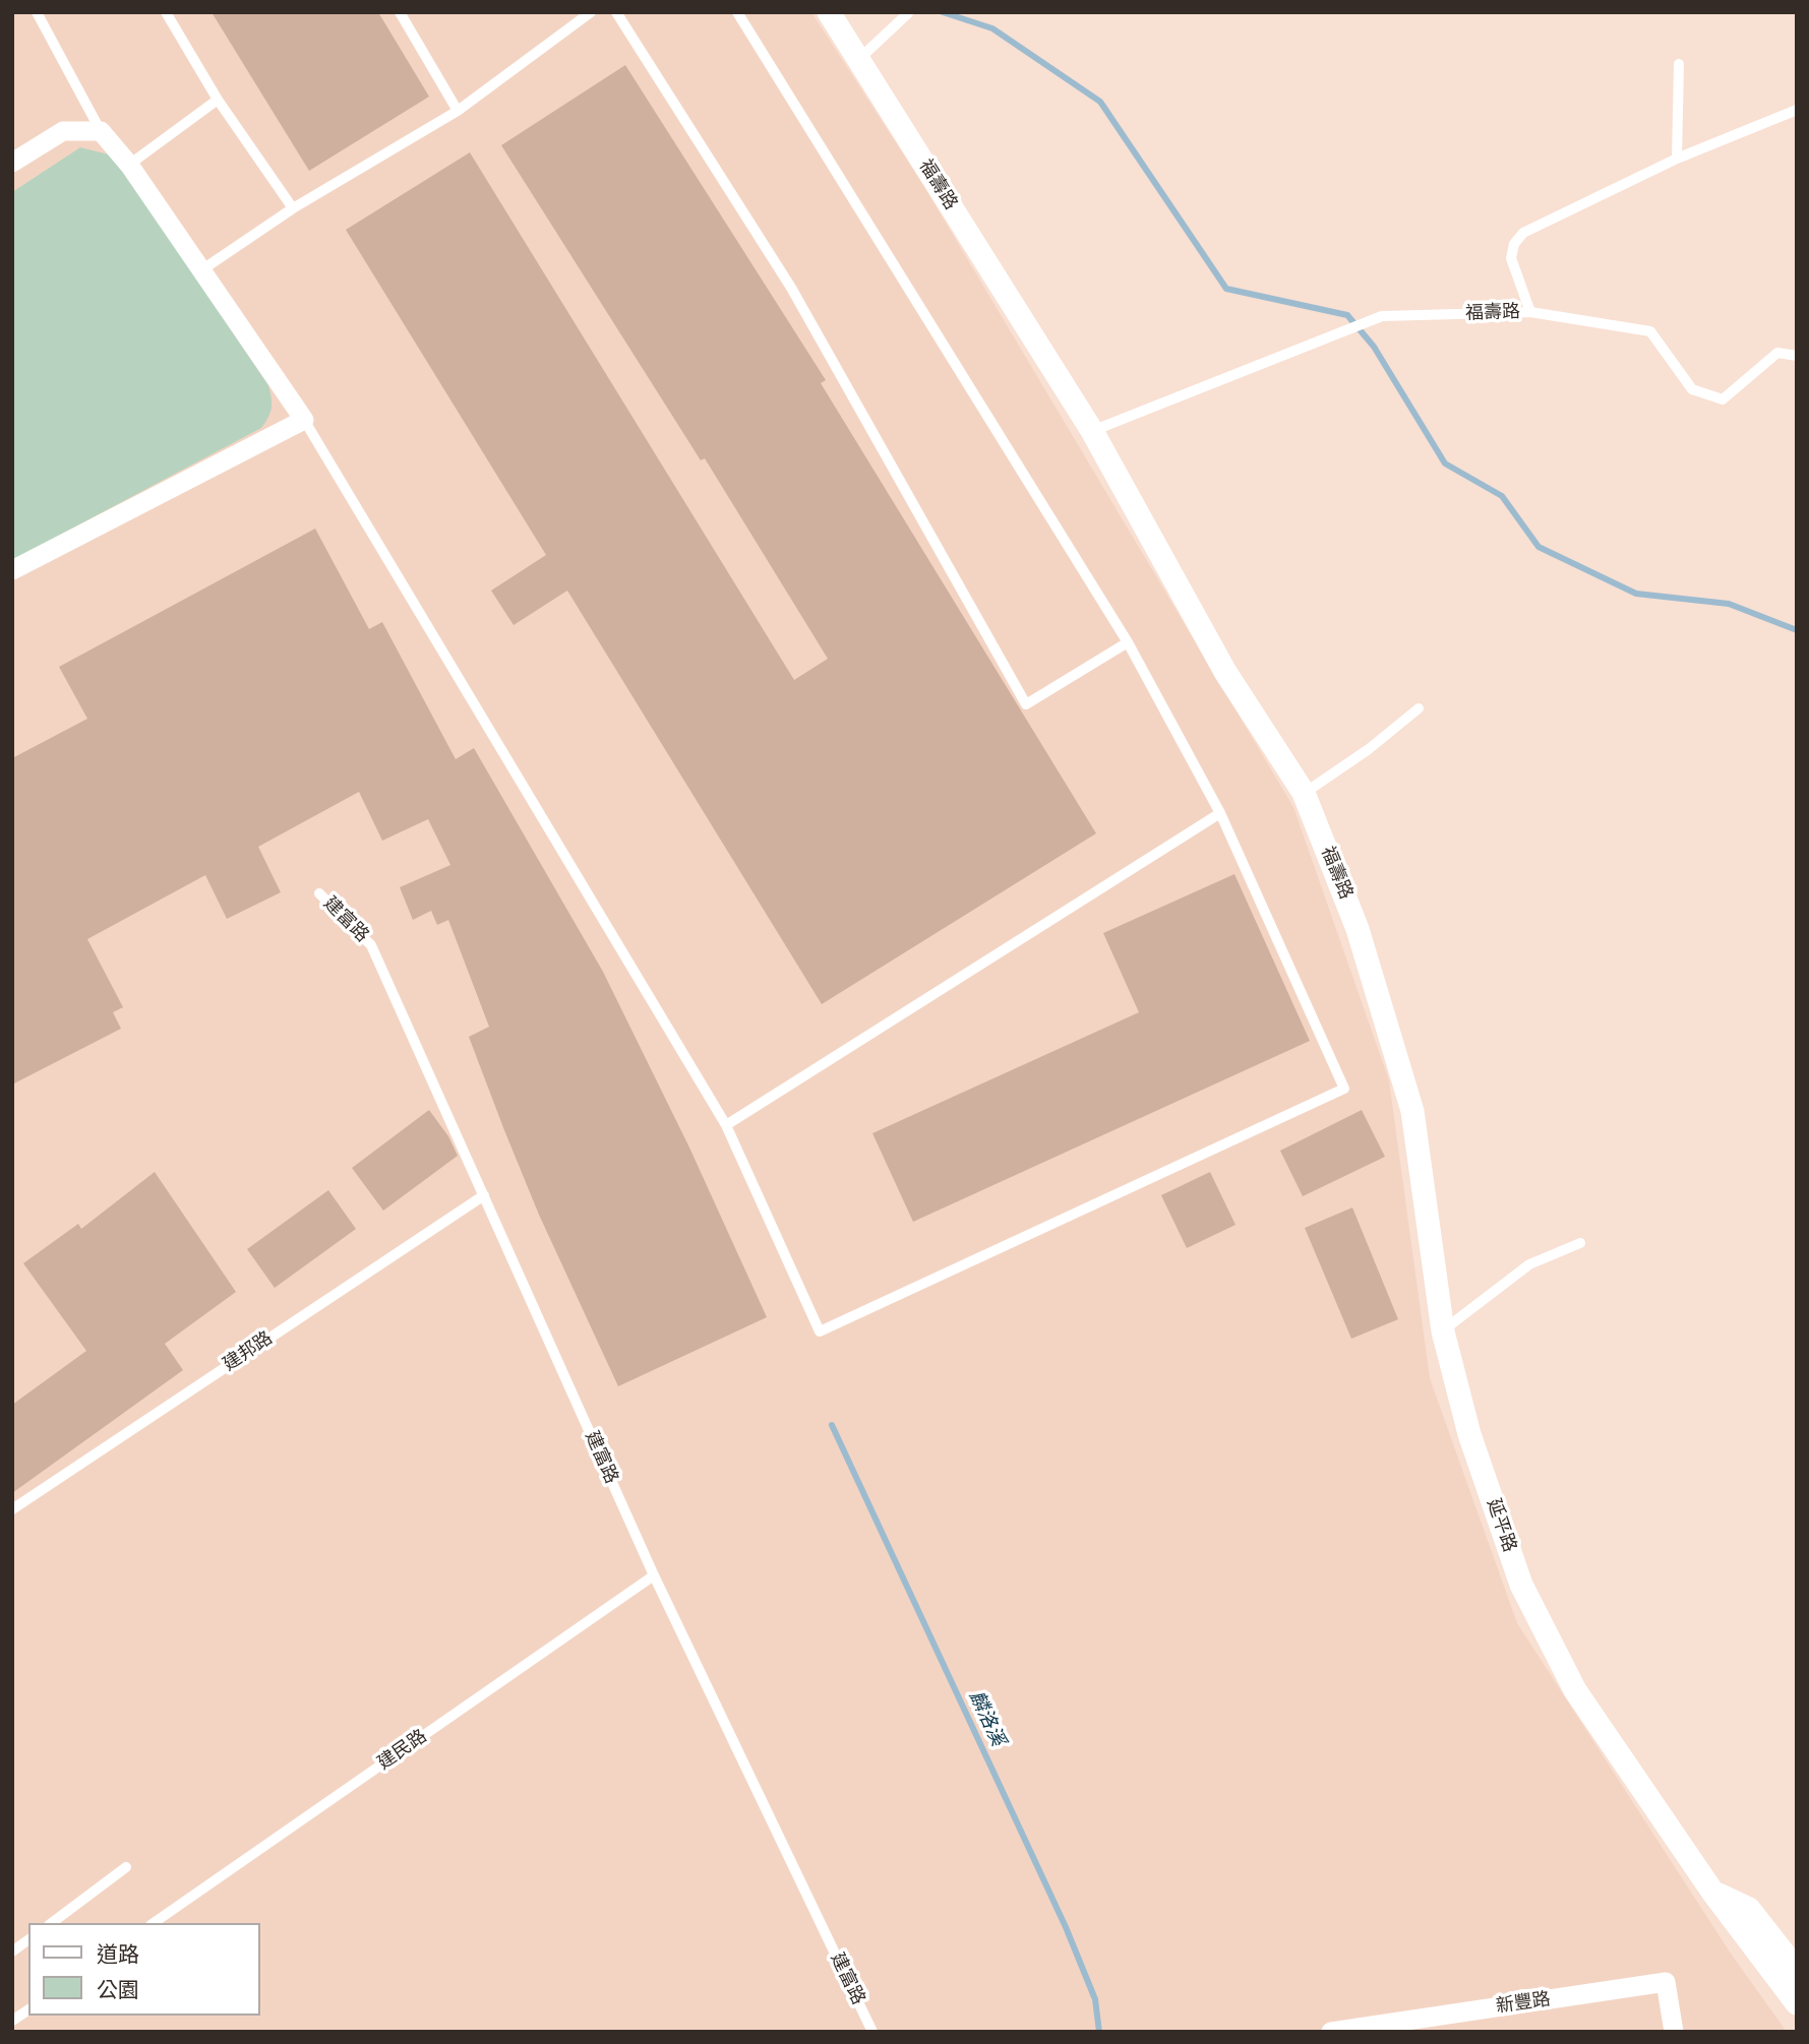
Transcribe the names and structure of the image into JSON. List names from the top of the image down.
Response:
{
  "streets": {
    "street": ["福壽路", "延平路", "新豐路"],
    "lane": ["建富路", "建邦路", "建民路"]
  },
  "crossings": [
    ["福壽路", "延平路"],
    ["建富路", "建邦路"],
    ["建富路", "建民路"]
  ],
  "water": ["麟洛溪"],
  "legend": ["道路", "公園"]
}
